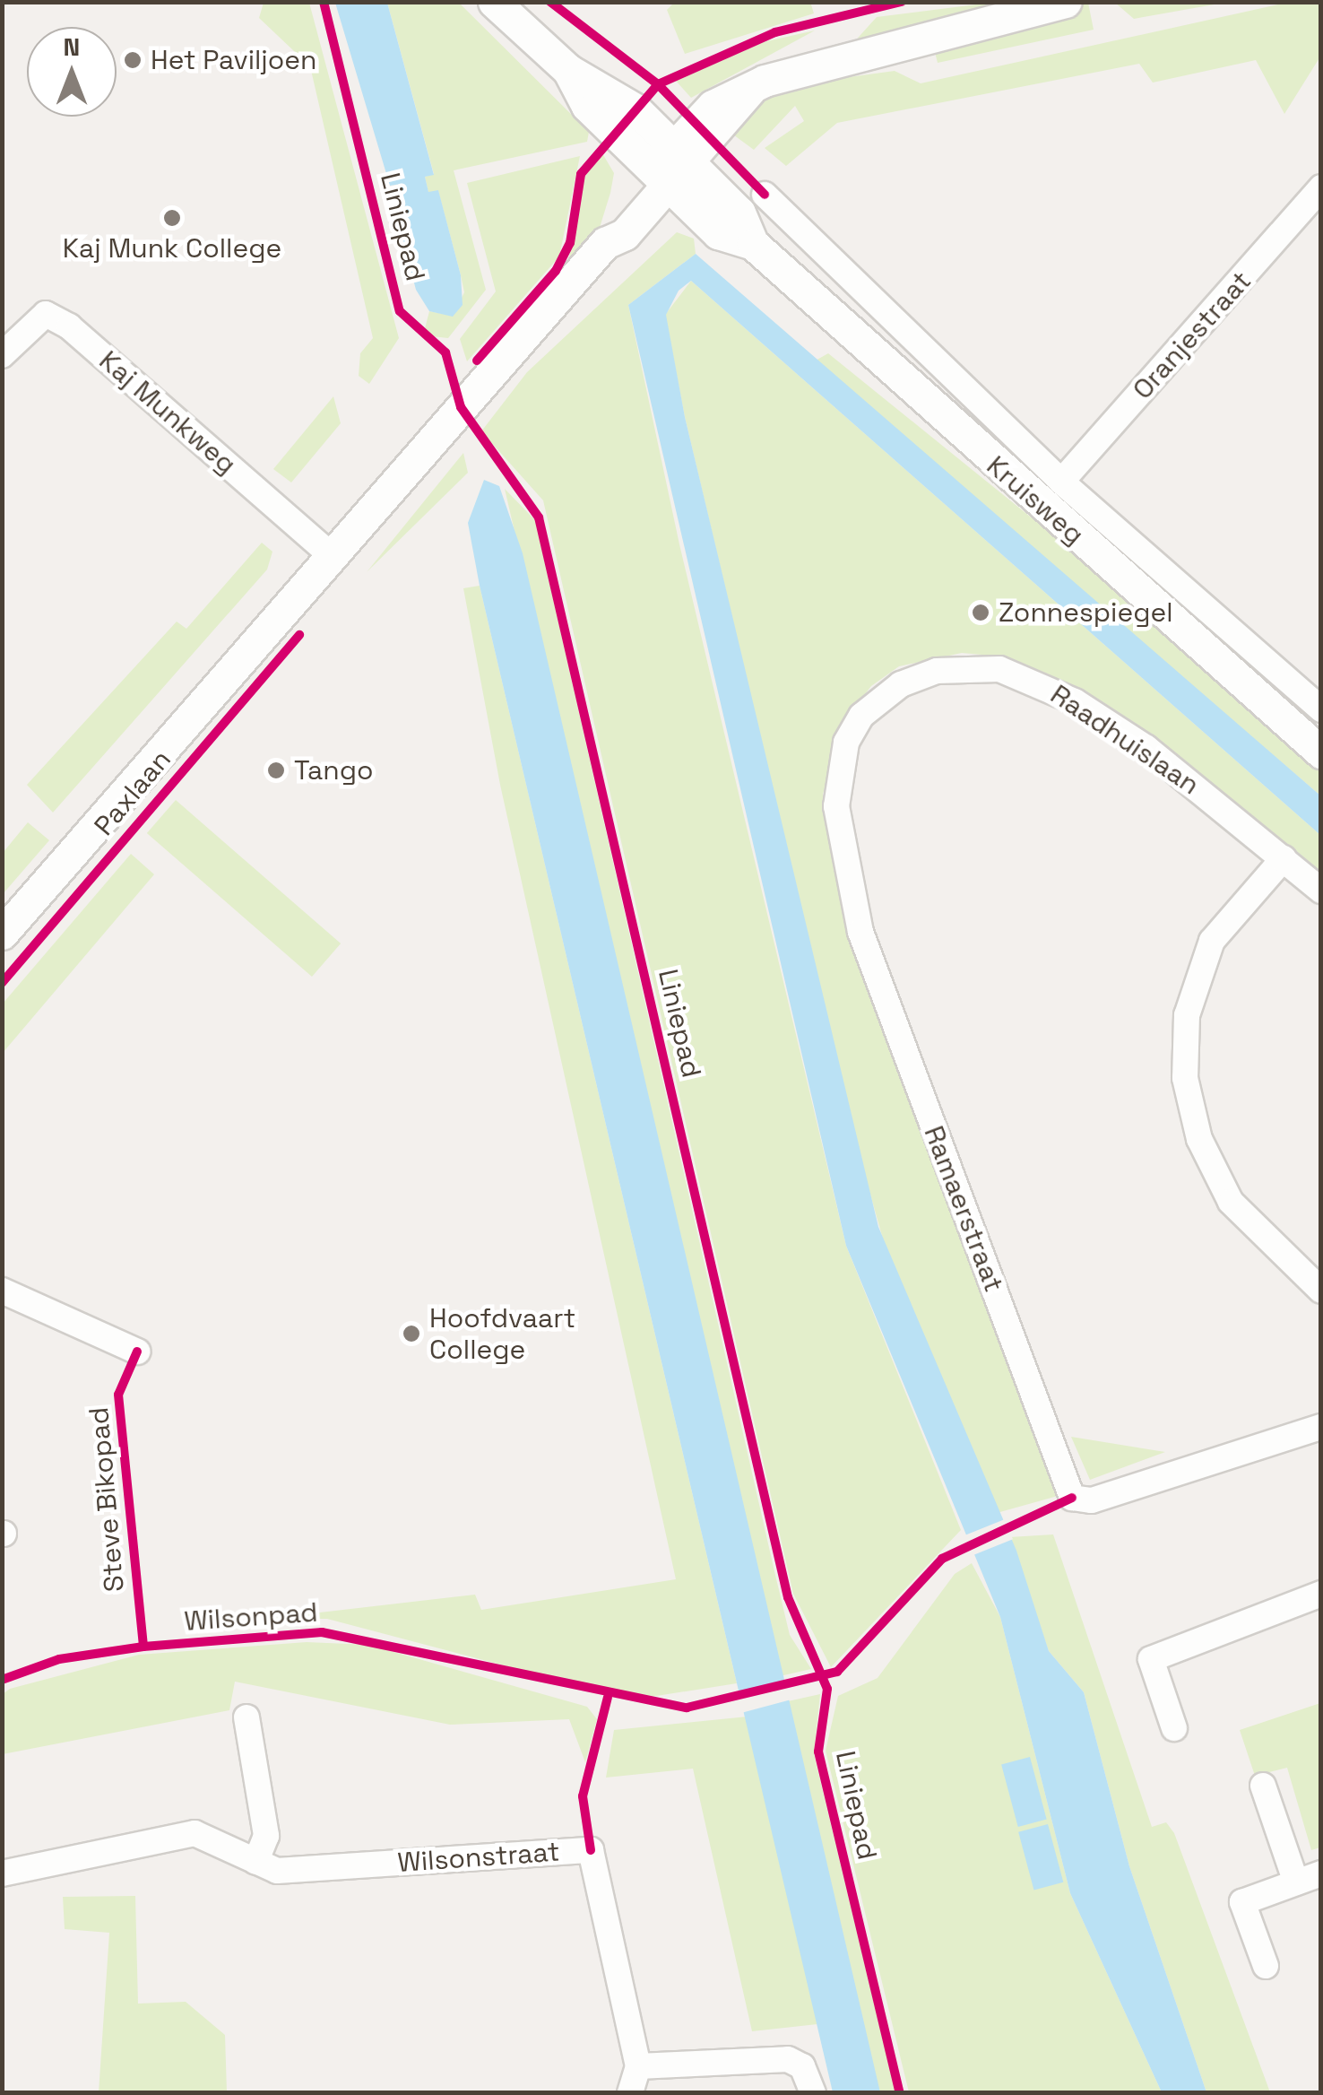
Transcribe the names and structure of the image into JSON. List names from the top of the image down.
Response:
{
  "streets": {
    "street": [
      "Oranjestraat",
      "Kaj Munkweg",
      "Kruisweg",
      "Raadhuislaan",
      "Paxlaan",
      "Ramaerstraat",
      "Wilsonstraat"
    ],
    "cycle path": ["Liniepad", "Steve Bikopad", "Wilsonpad"]
  },
  "crossings": [
    ["Oranjestraat", "Kruisweg"],
    ["Kaj Munkweg", "Paxlaan"],
    ["Kruisweg", "Paxlaan"],
    ["Raadhuislaan", "Ramaerstraat"]
  ],
  "places": [
    "Het Paviljoen",
    "Kaj Munk College",
    "Zonnespiegel",
    "Tango",
    "Hoofdvaart College"
  ],
  "north": "top"
}
